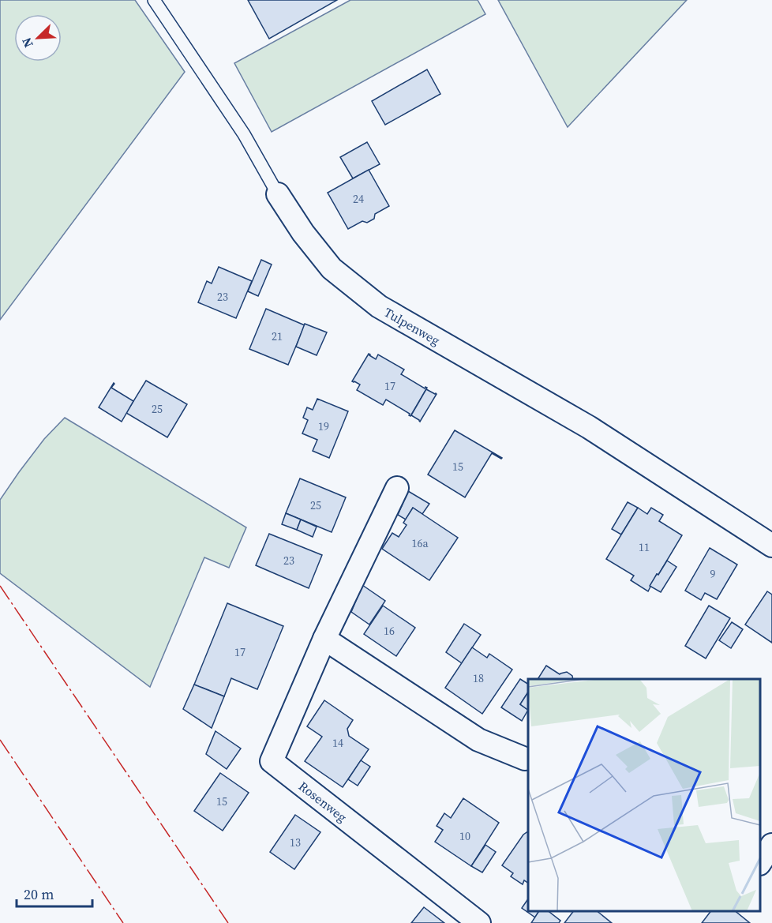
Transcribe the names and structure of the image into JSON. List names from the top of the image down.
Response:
{
  "streets": {
    "street": ["Tulpenweg", "Rosenweg"]
  },
  "house_numbers": [
    "24",
    "23",
    "21",
    "17",
    "25",
    "19",
    "15",
    "25",
    "16a",
    "11",
    "23",
    "9",
    "16",
    "17",
    "18",
    "14",
    "15",
    "10",
    "13"
  ],
  "scale_bar": "20 m",
  "north": "bottom left"
}
